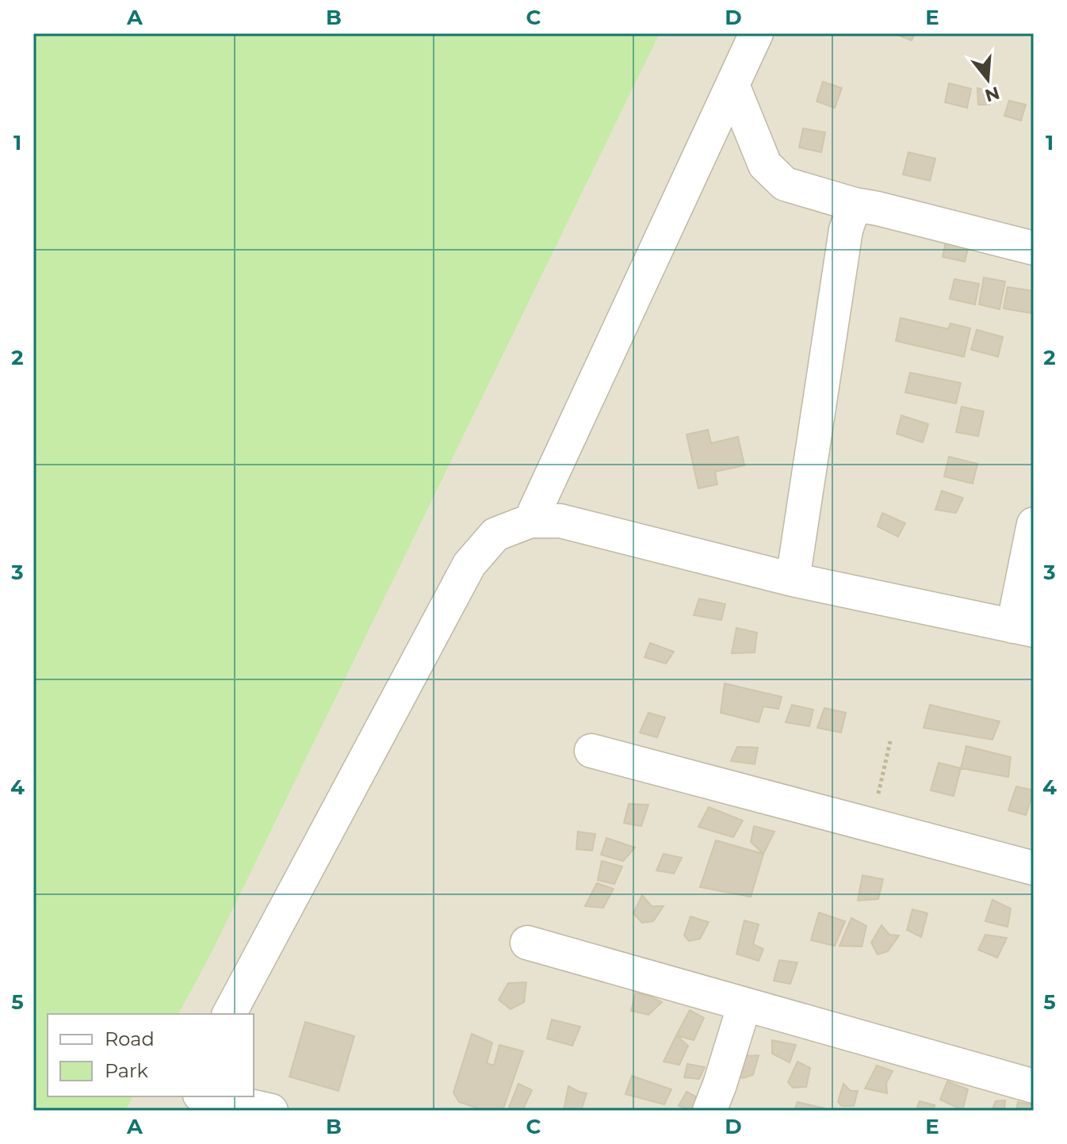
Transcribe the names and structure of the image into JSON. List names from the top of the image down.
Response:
{
  "legend": ["Road", "Park"],
  "north": "bottom",
  "grid": {
    "columns": [
      "A",
      "B",
      "C",
      "D",
      "E"
    ],
    "rows": [
      "1",
      "2",
      "3",
      "4",
      "5"
    ]
  }
}
